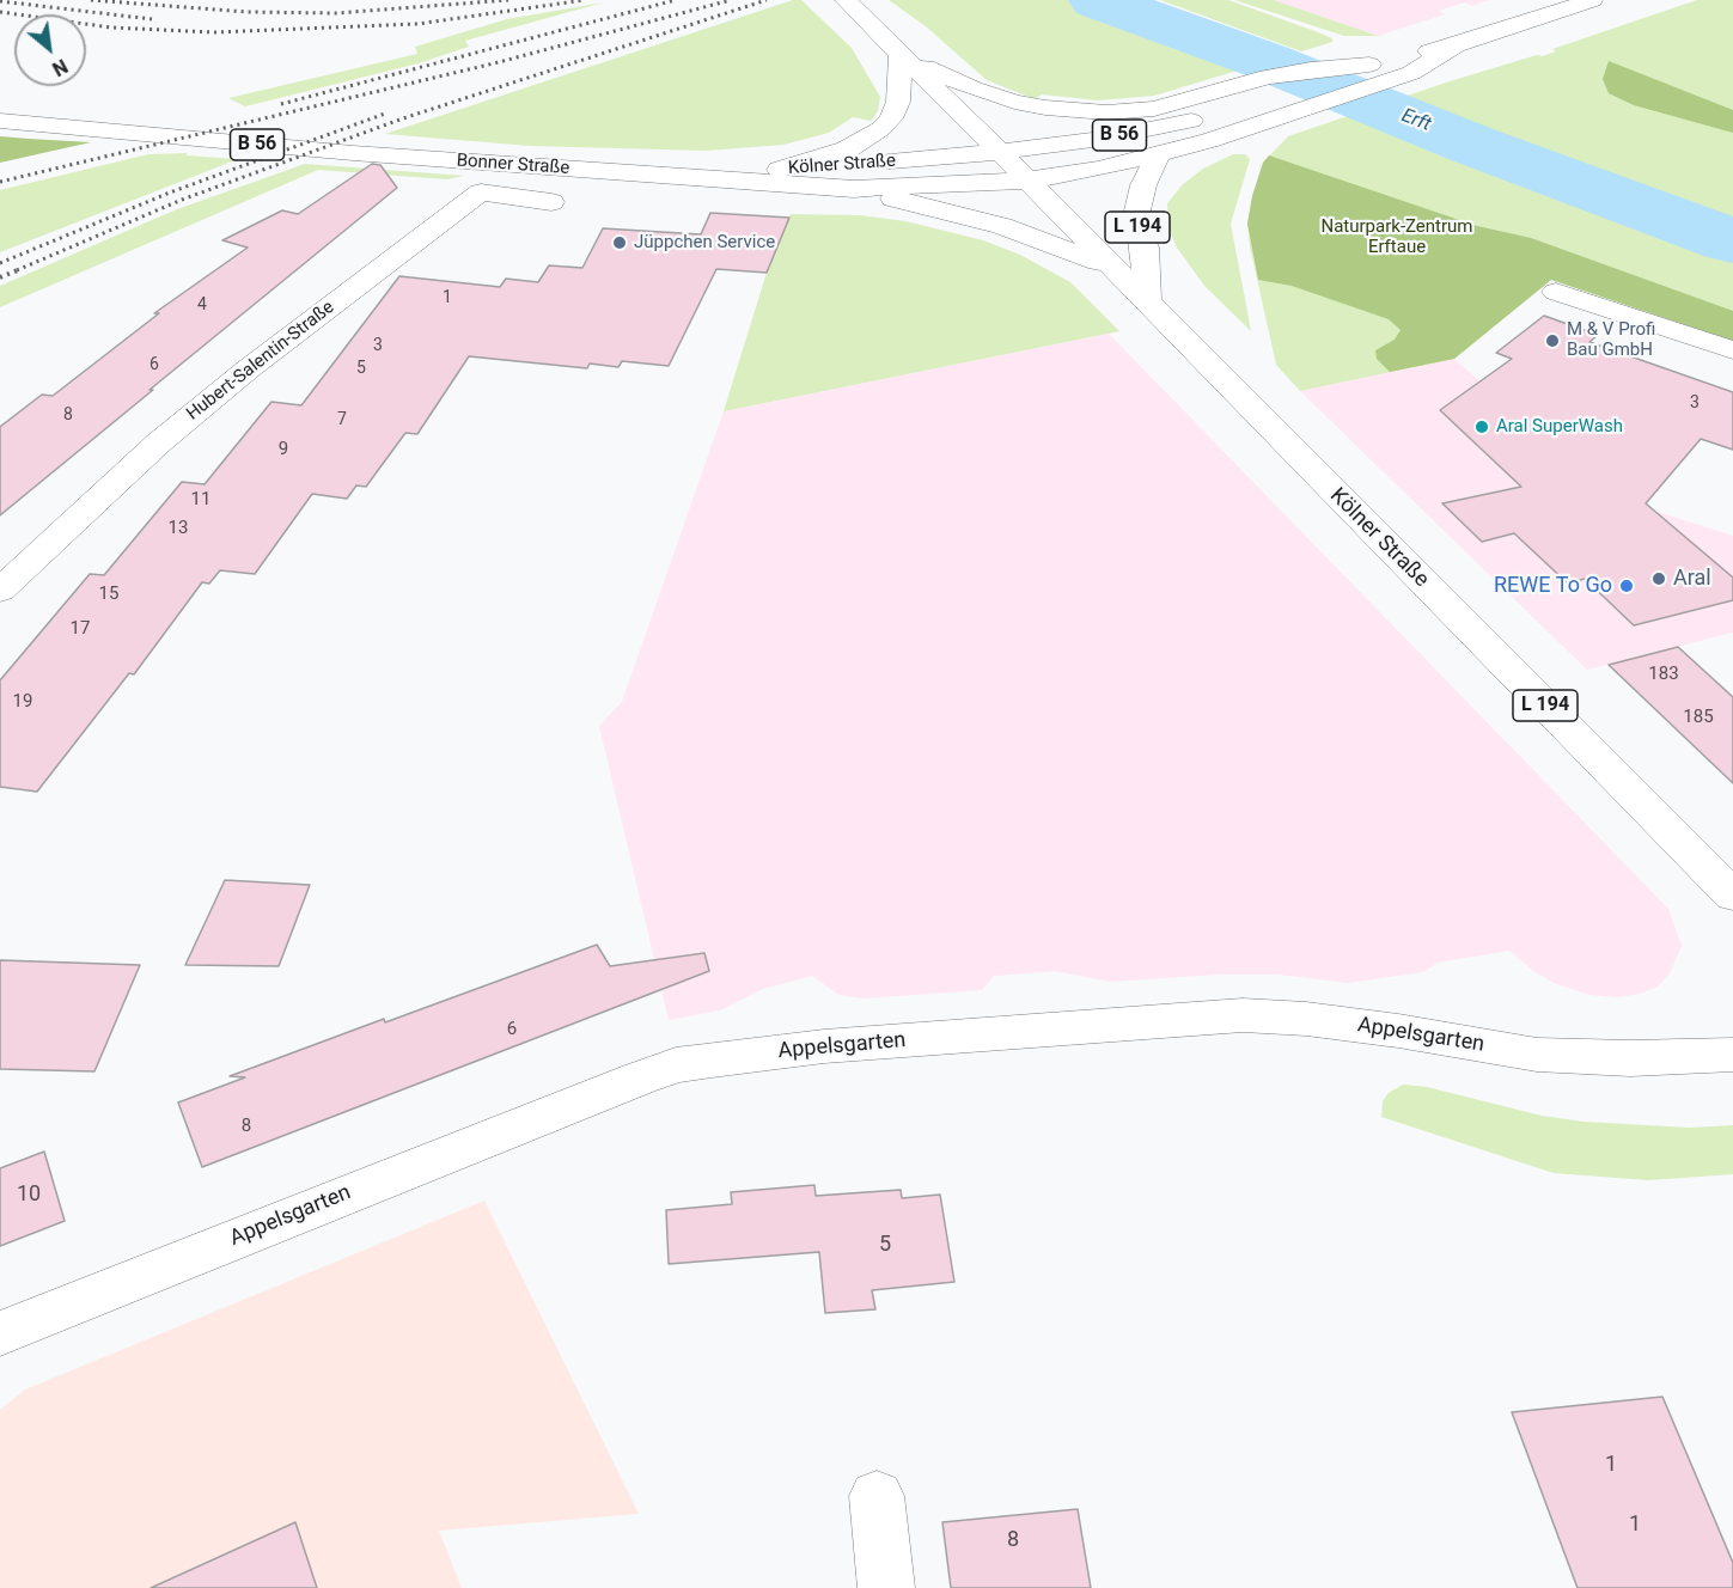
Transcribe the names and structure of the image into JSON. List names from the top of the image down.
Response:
{
  "streets": {
    "main road": [
      "B 56",
      "Bonner Straße",
      "Kölner Straße",
      "L 194",
      "Hubert-Salentin-Straße",
      "Appelsgarten"
    ]
  },
  "crossings": [
    ["B 56", "Bonner Straße"],
    ["B 56", "Kölner Straße"],
    ["B 56", "L 194"],
    ["Bonner Straße", "Kölner Straße"],
    ["Kölner Straße", "L 194"]
  ],
  "water": ["Erft"],
  "parks": ["Naturpark-Zentrum Erftaue"],
  "places": [
    "Jüppchen Service",
    "M & V Profi Bau GmbH",
    "Aral SuperWash",
    "Aral",
    "REWE To Go"
  ],
  "house_numbers": [
    "1",
    "4",
    "3",
    "6",
    "5",
    "3",
    "8",
    "7",
    "9",
    "11",
    "13",
    "15",
    "17",
    "183",
    "19",
    "185",
    "6",
    "8",
    "10",
    "5",
    "1",
    "1",
    "8"
  ],
  "north": "bottom right"
}
